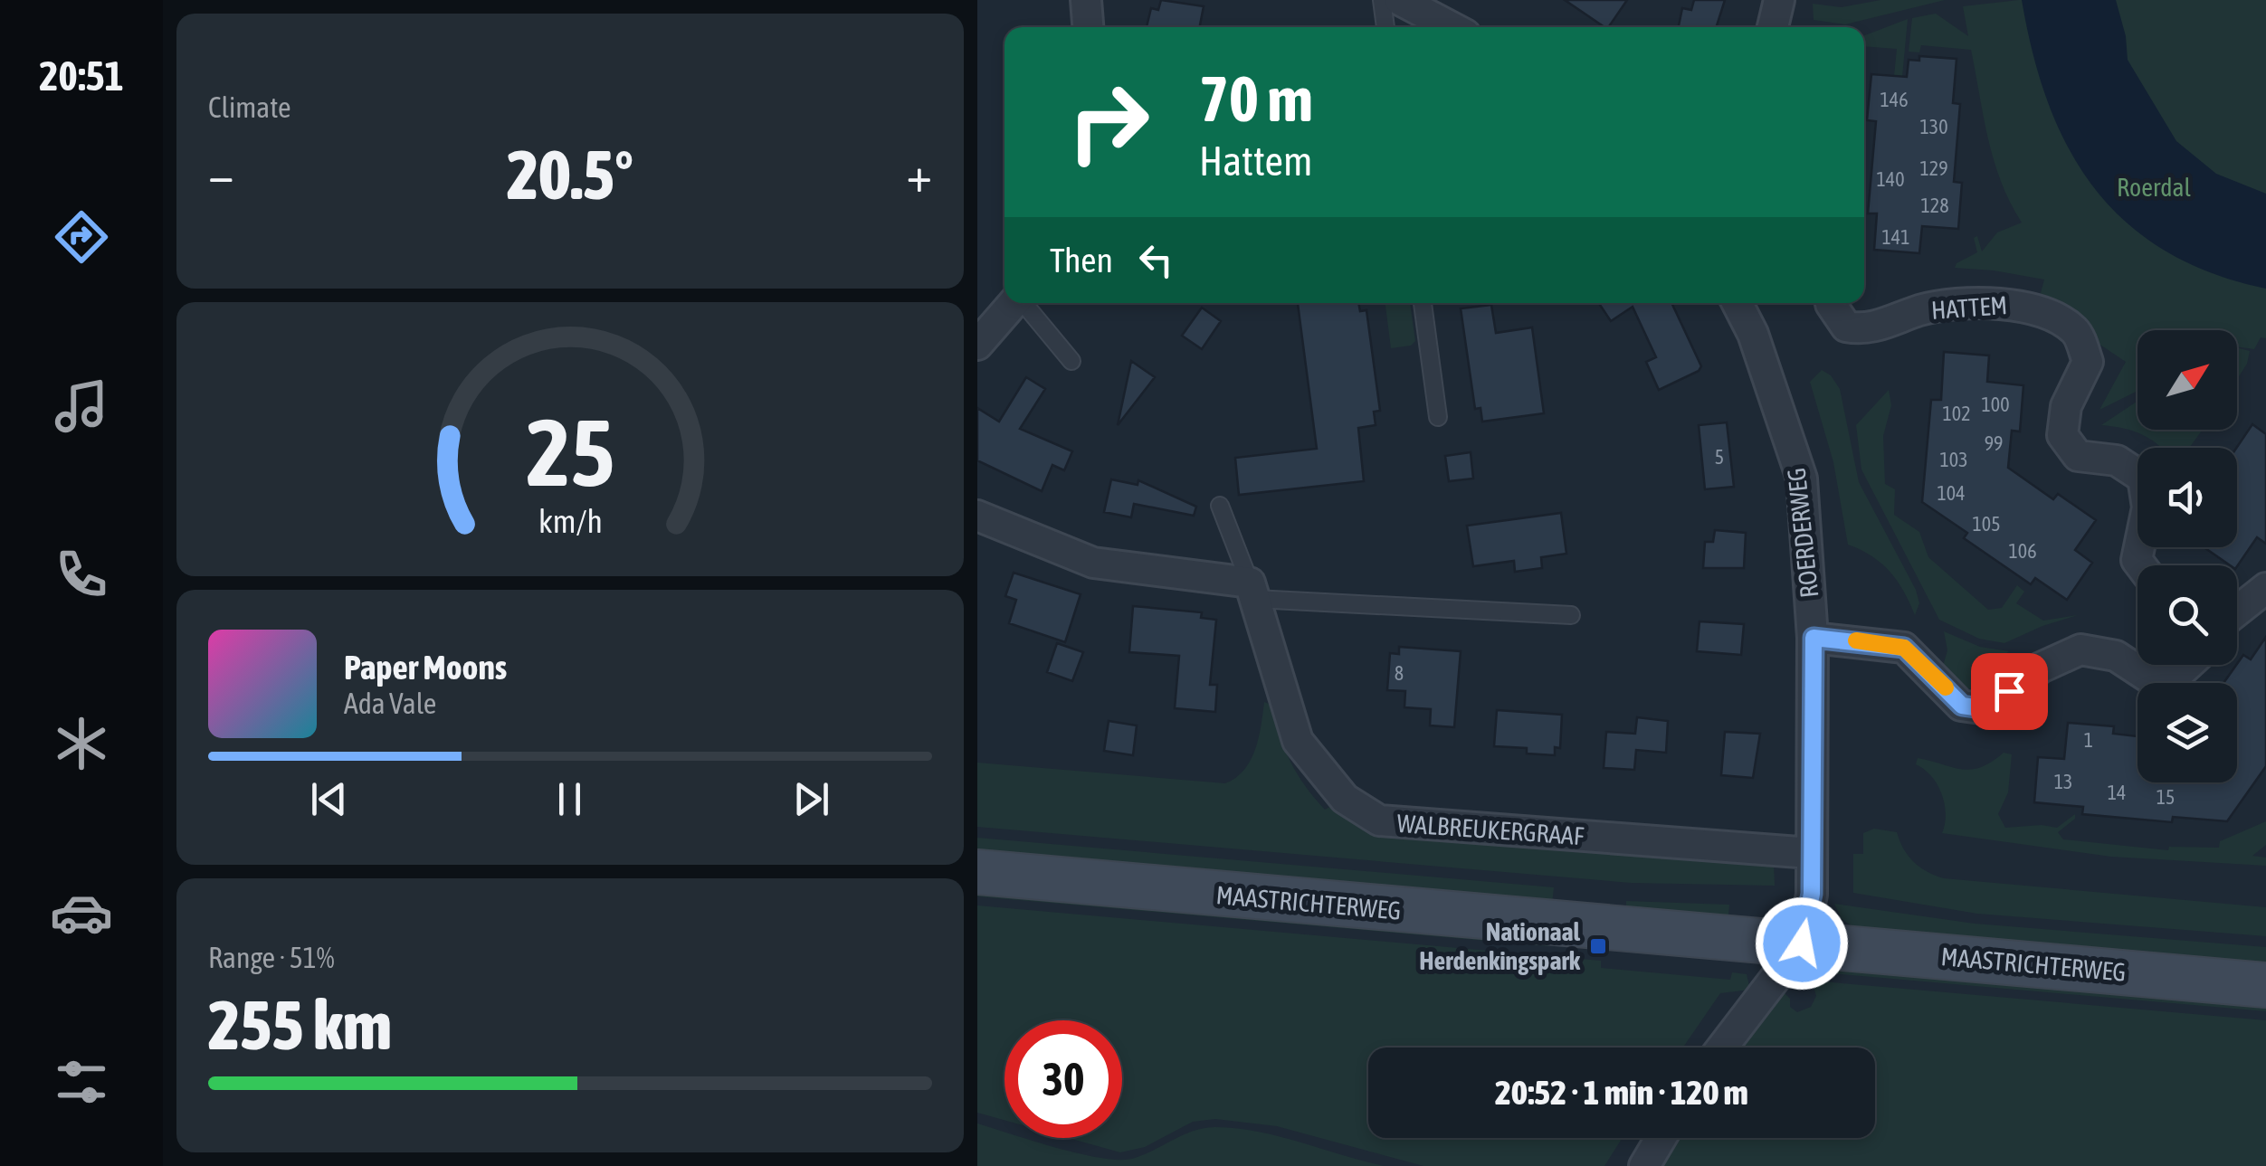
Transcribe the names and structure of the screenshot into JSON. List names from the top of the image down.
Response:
{
  "streets": {
    "main road": ["MAASTRICHTERWEG"],
    "street": ["HATTEM", "ROERDERWEG", "WALBREUKERGRAAF"]
  },
  "crossings": [
    ["ROERDERWEG", "WALBREUKERGRAAF"],
    ["ROERDERWEG", "MAASTRICHTERWEG"]
  ],
  "parks": ["Roerdal"],
  "places": {
    "transit": ["Nationaal Herdenkingspark"]
  },
  "house_numbers": [
    "146",
    "130",
    "129",
    "140",
    "128",
    "141",
    "100",
    "102",
    "99",
    "5",
    "103",
    "104",
    "105",
    "106",
    "8",
    "1",
    "13",
    "14",
    "15"
  ],
  "north": "top right",
  "page": {
    "tabs": "20:51",
    "tile": [
      "Climate",
      ["Range · 51%", "255 km"]
    ],
    "turn": ["70 m", "Hattem"],
    "heat": ["−", "20.5°", "+"],
    "then": "Then",
    "song": ["Paper Moons", "Ada Vale"],
    "limit": "30",
    "trip": "20:52 · 1 min · 120 m",
    "gauge": ["25", "km/h"]
  }
}
